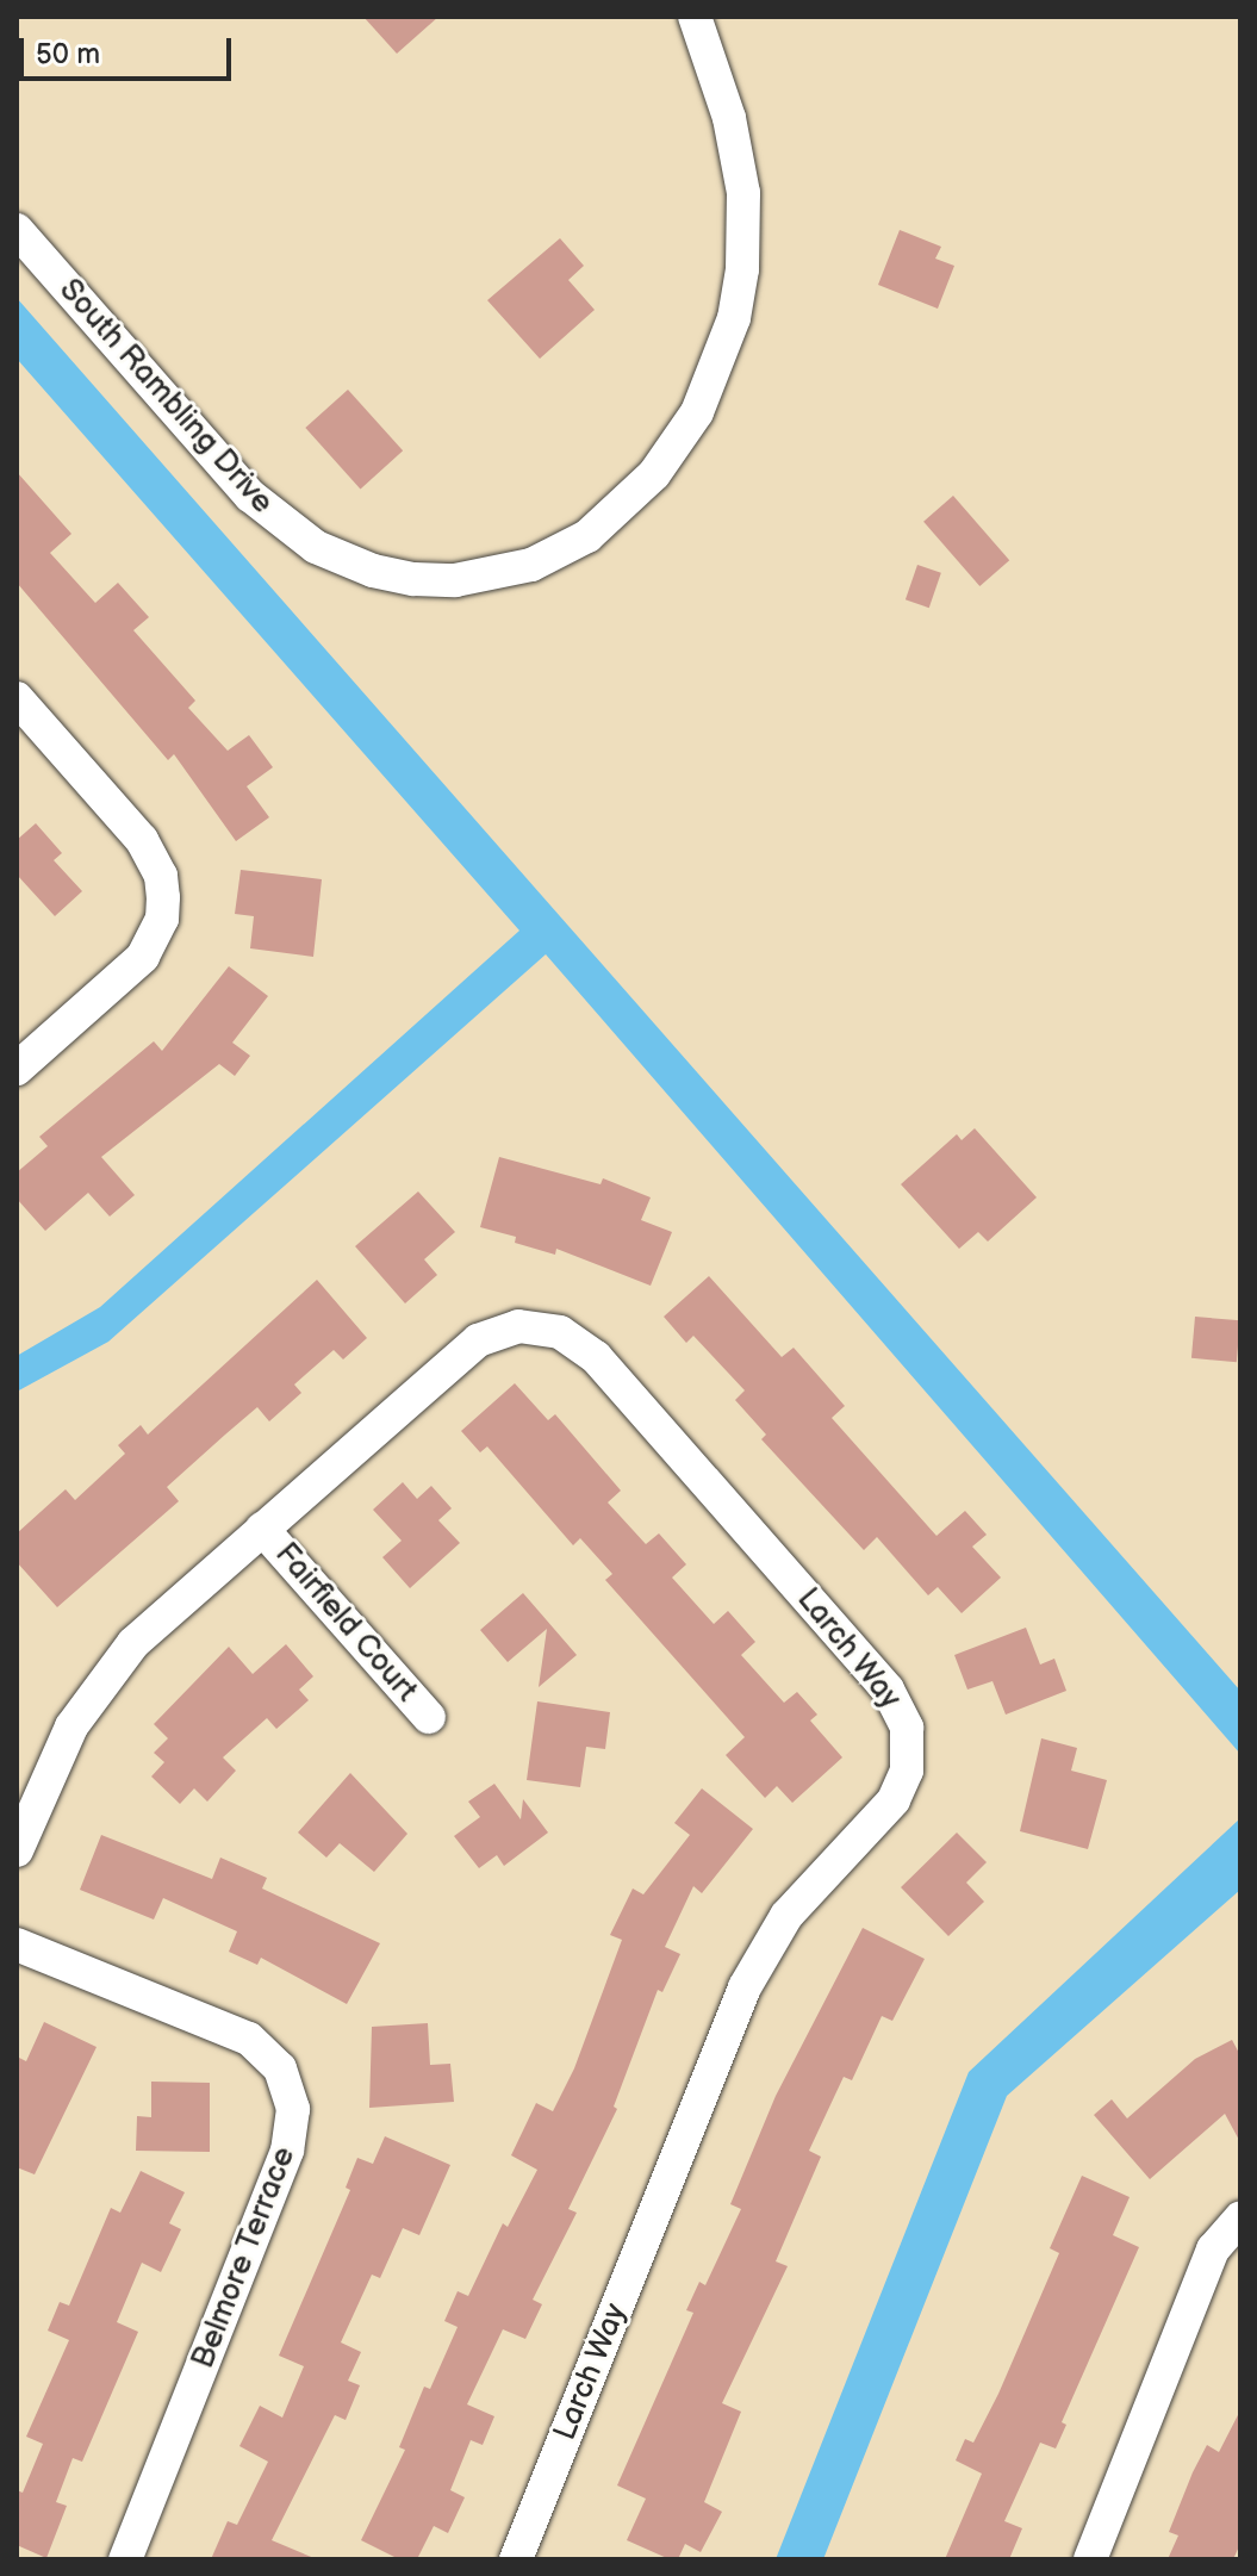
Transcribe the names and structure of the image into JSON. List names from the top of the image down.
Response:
{
  "streets": {
    "street": [
      "South Rambling Drive",
      "Fairfield Court",
      "Larch Way",
      "Belmore Terrace"
    ]
  },
  "crossings": [
    ["Fairfield Court", "Larch Way"]
  ],
  "scale_bar": "50 m"
}
